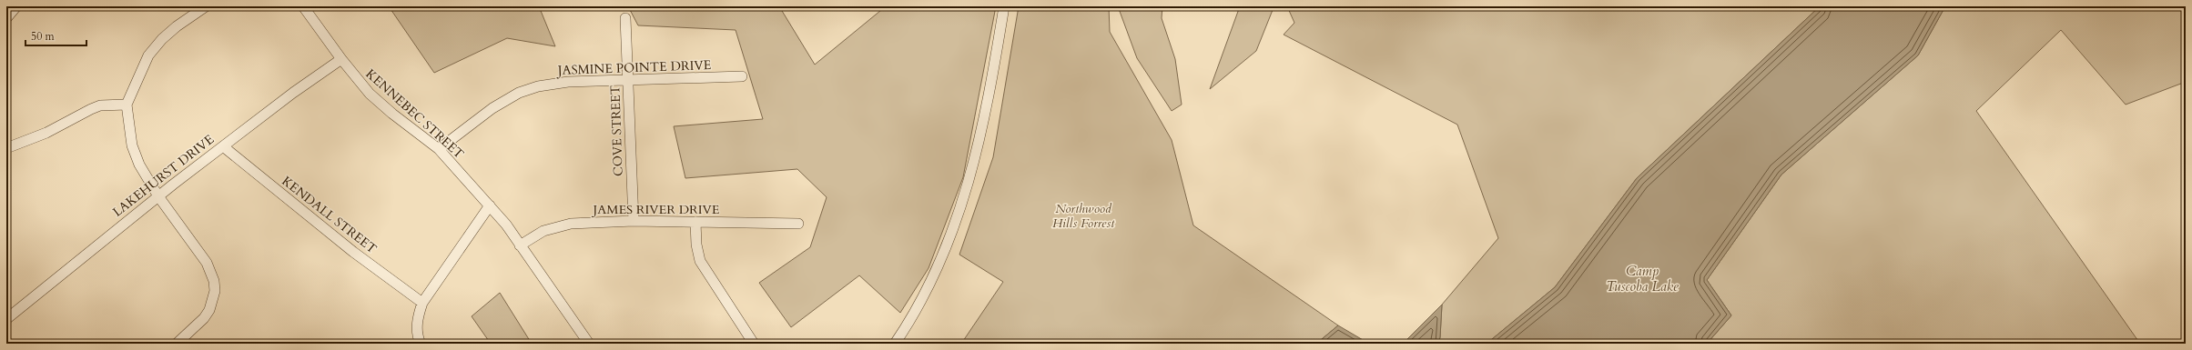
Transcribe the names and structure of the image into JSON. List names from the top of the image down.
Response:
{
  "streets": {
    "street": [
      "JASMINE POINTE DRIVE",
      "KENNEBEC STREET",
      "COVE STREET",
      "LAKEHURST DRIVE",
      "JAMES RIVER DRIVE",
      "KENDALL STREET"
    ]
  },
  "crossings": [
    ["JASMINE POINTE DRIVE", "KENNEBEC STREET"],
    ["JASMINE POINTE DRIVE", "COVE STREET"],
    ["KENNEBEC STREET", "LAKEHURST DRIVE"],
    ["KENNEBEC STREET", "JAMES RIVER DRIVE"],
    ["COVE STREET", "JAMES RIVER DRIVE"],
    ["LAKEHURST DRIVE", "KENDALL STREET"]
  ],
  "water": ["Camp Tuscoba Lake"],
  "parks": ["Northwood Hills Forrest"],
  "scale_bar": "50 m"
}
